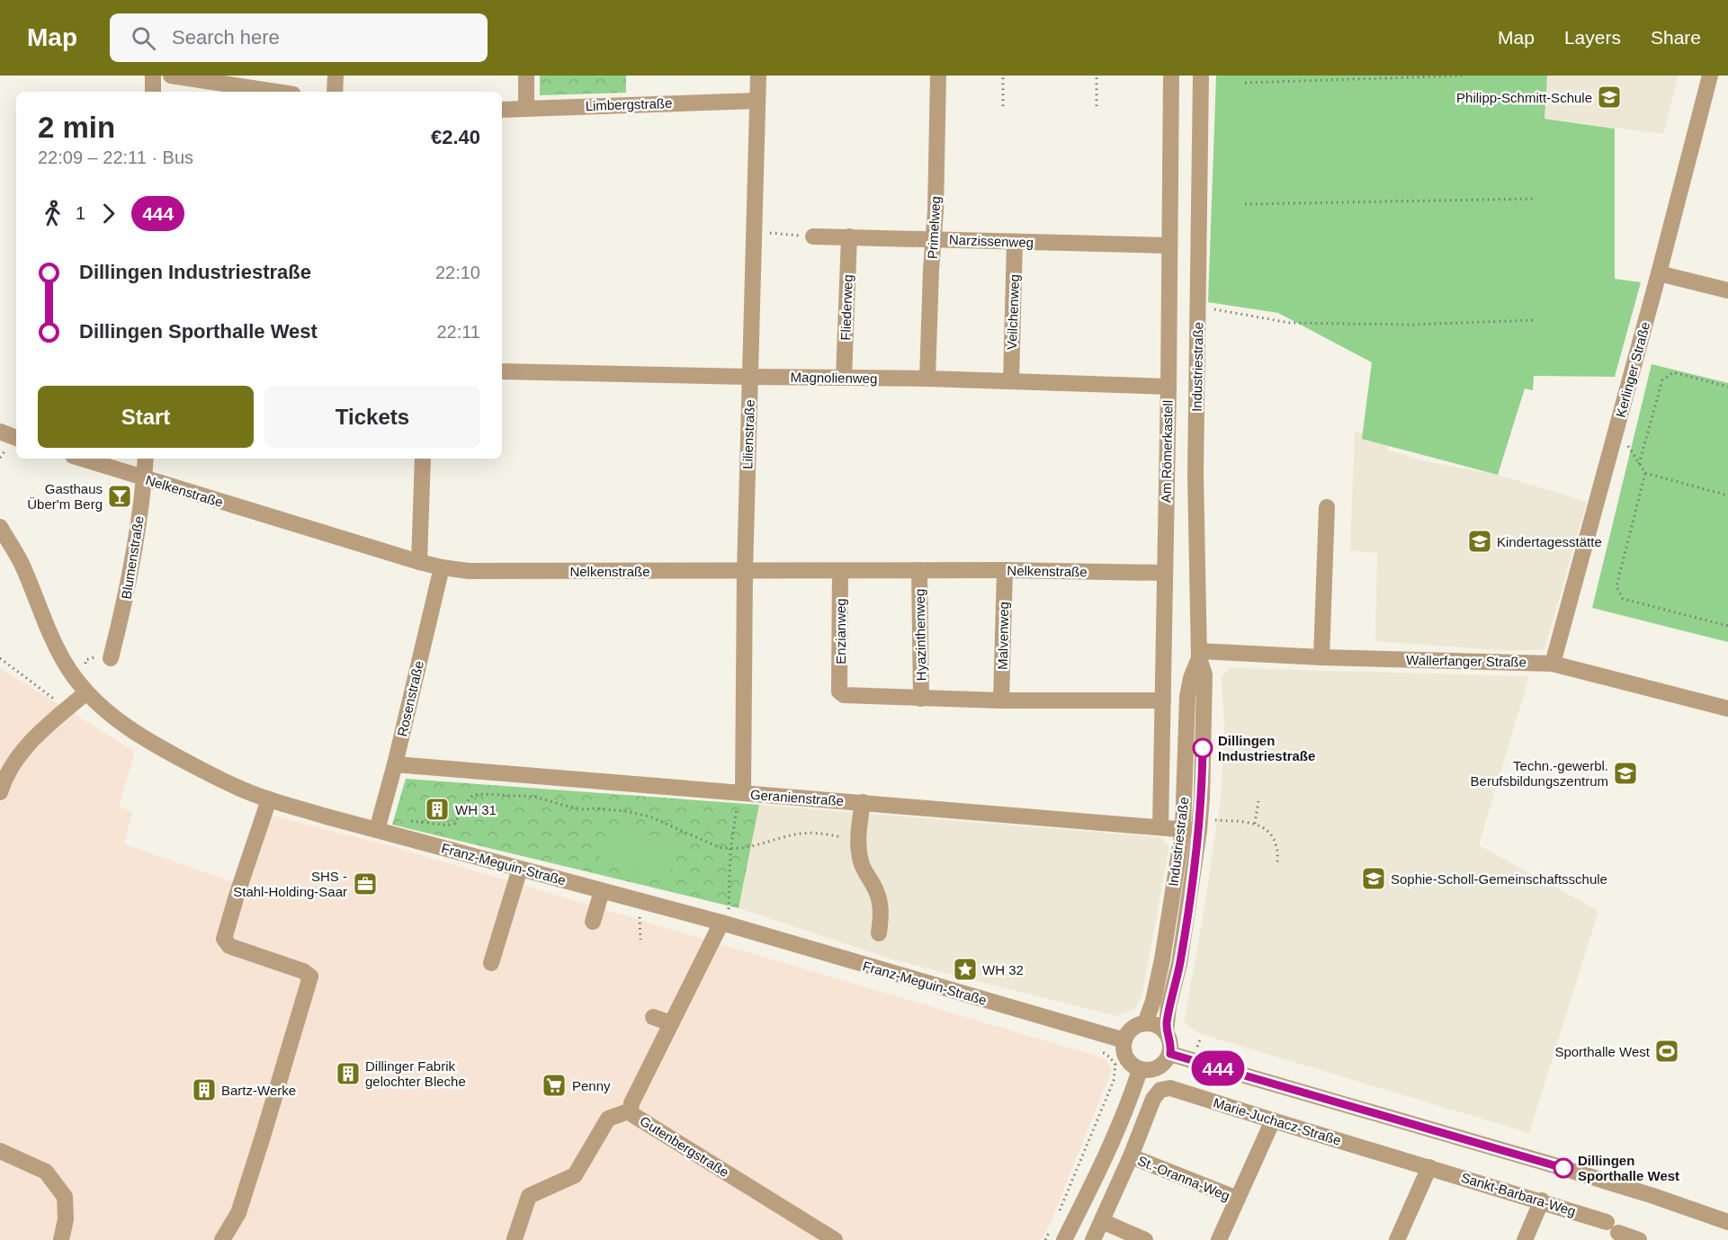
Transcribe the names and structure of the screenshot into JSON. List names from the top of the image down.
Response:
{
  "streets": {
    "street": [
      "Limbergstraße",
      "Primelweg",
      "Narzissenweg",
      "Fliederweg",
      "Veilchenweg",
      "Industriestraße",
      "Kerlinger Straße",
      "Magnolienweg",
      "Lilienstraße",
      "Am Römerkastell",
      "Nelkenstraße",
      "Blumenstraße",
      "Enzianweg",
      "Hyazinthenweg",
      "Malvenweg",
      "Wallerfanger Straße",
      "Rosenstraße",
      "Geranienstraße",
      "Franz-Meguin-Straße",
      "Marie-Juchacz-Straße",
      "Gutenbergstraße",
      "St.-Oranna-Weg",
      "Sankt-Barbara-Weg"
    ]
  },
  "crossings": [
    ["Limbergstraße", "Lilienstraße"],
    ["Primelweg", "Narzissenweg"],
    ["Primelweg", "Magnolienweg"],
    ["Narzissenweg", "Fliederweg"],
    ["Narzissenweg", "Veilchenweg"],
    ["Narzissenweg", "Am Römerkastell"],
    ["Fliederweg", "Magnolienweg"],
    ["Veilchenweg", "Magnolienweg"],
    ["Industriestraße", "Wallerfanger Straße"],
    ["Industriestraße", "Geranienstraße"],
    ["Industriestraße", "Franz-Meguin-Straße"],
    ["Kerlinger Straße", "Wallerfanger Straße"],
    ["Magnolienweg", "Lilienstraße"],
    ["Magnolienweg", "Am Römerkastell"],
    ["Lilienstraße", "Nelkenstraße"],
    ["Lilienstraße", "Geranienstraße"],
    ["Am Römerkastell", "Nelkenstraße"],
    ["Am Römerkastell", "Geranienstraße"],
    ["Nelkenstraße", "Blumenstraße"],
    ["Nelkenstraße", "Enzianweg"],
    ["Nelkenstraße", "Hyazinthenweg"],
    ["Nelkenstraße", "Malvenweg"],
    ["Nelkenstraße", "Rosenstraße"],
    ["Enzianweg", "Hyazinthenweg"],
    ["Rosenstraße", "Geranienstraße"],
    ["Rosenstraße", "Franz-Meguin-Straße"],
    ["Franz-Meguin-Straße", "Gutenbergstraße"],
    ["Marie-Juchacz-Straße", "St.-Oranna-Weg"],
    ["Marie-Juchacz-Straße", "Sankt-Barbara-Weg"]
  ],
  "places": {
    "school or university": [
      "Philipp-Schmitt-Schule",
      "Kindertagesstätte",
      "Techn.-gewerbl. Berufsbildungszentrum",
      "Sophie-Scholl-Gemeinschaftsschule"
    ],
    "bar": ["Gasthaus Über'm Berg"],
    "other": ["Dillingen Industriestraße", "Dillingen Sporthalle West"],
    "building": ["WH 31", "Dillinger Fabrik gelochter Bleche", "Bartz-Werke"],
    "office": ["SHS - Stahl-Holding-Saar"],
    "place": ["WH 32"],
    "sports": ["Sporthalle West"],
    "supermarket": ["Penny"]
  },
  "lines": ["bus line 444"],
  "page": {
    "header": "Map",
    "search": "Search here",
    "nav": ["Map", "Layers", "Share"],
    "on_map": "444",
    "heading": ["2 min", "22:09 – 22:11 · Bus", "€2.40"],
    "legs": ["1", "444"],
    "list": [
      {
        "name": "Dillingen Industriestraße",
        "value": "22:10"
      },
      {
        "name": "Dillingen Sporthalle West",
        "value": "22:11"
      }
    ],
    "buttons": ["Start", "Tickets"]
  }
}
